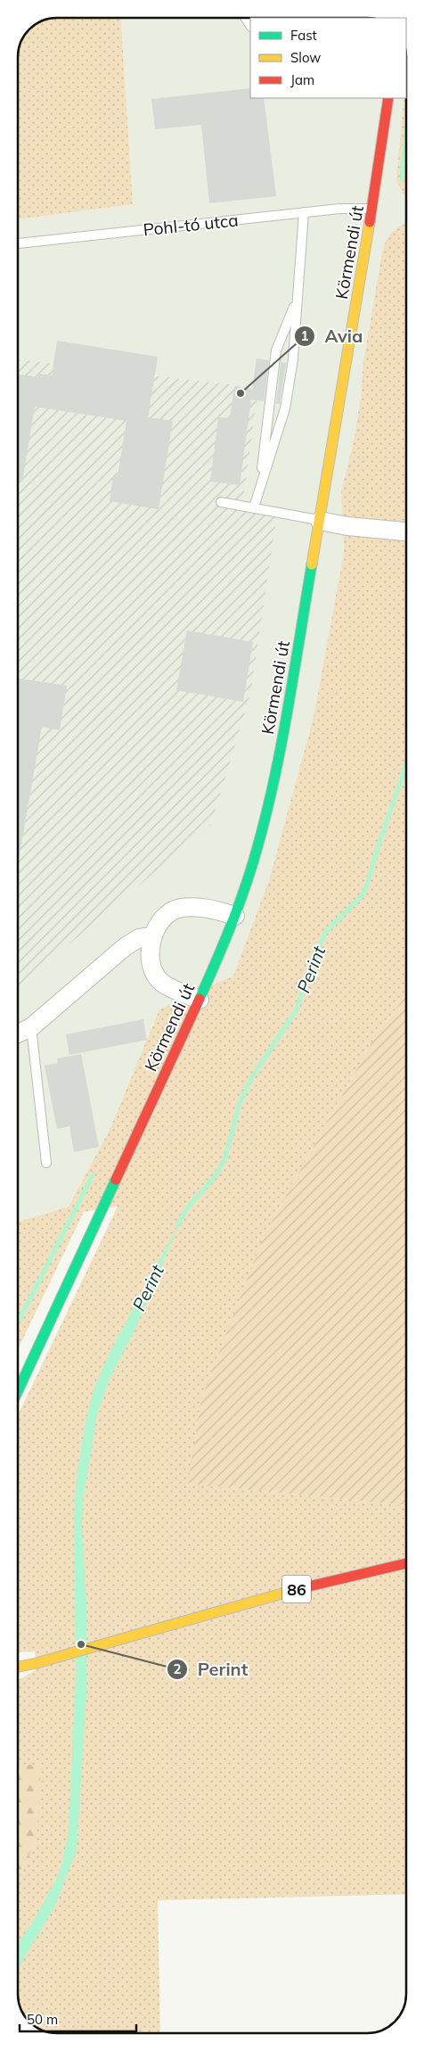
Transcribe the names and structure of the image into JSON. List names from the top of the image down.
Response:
{
  "streets": {
    "street": ["Körmendi út", "86"],
    "lane": ["Pohl-tó utca"]
  },
  "crossings": [
    ["Pohl-tó utca", "Körmendi út"]
  ],
  "water": ["Perint"],
  "places": ["Avia", "Perint"],
  "legend": ["Fast", "Slow", "Jam"],
  "scale_bar": "50 m"
}
